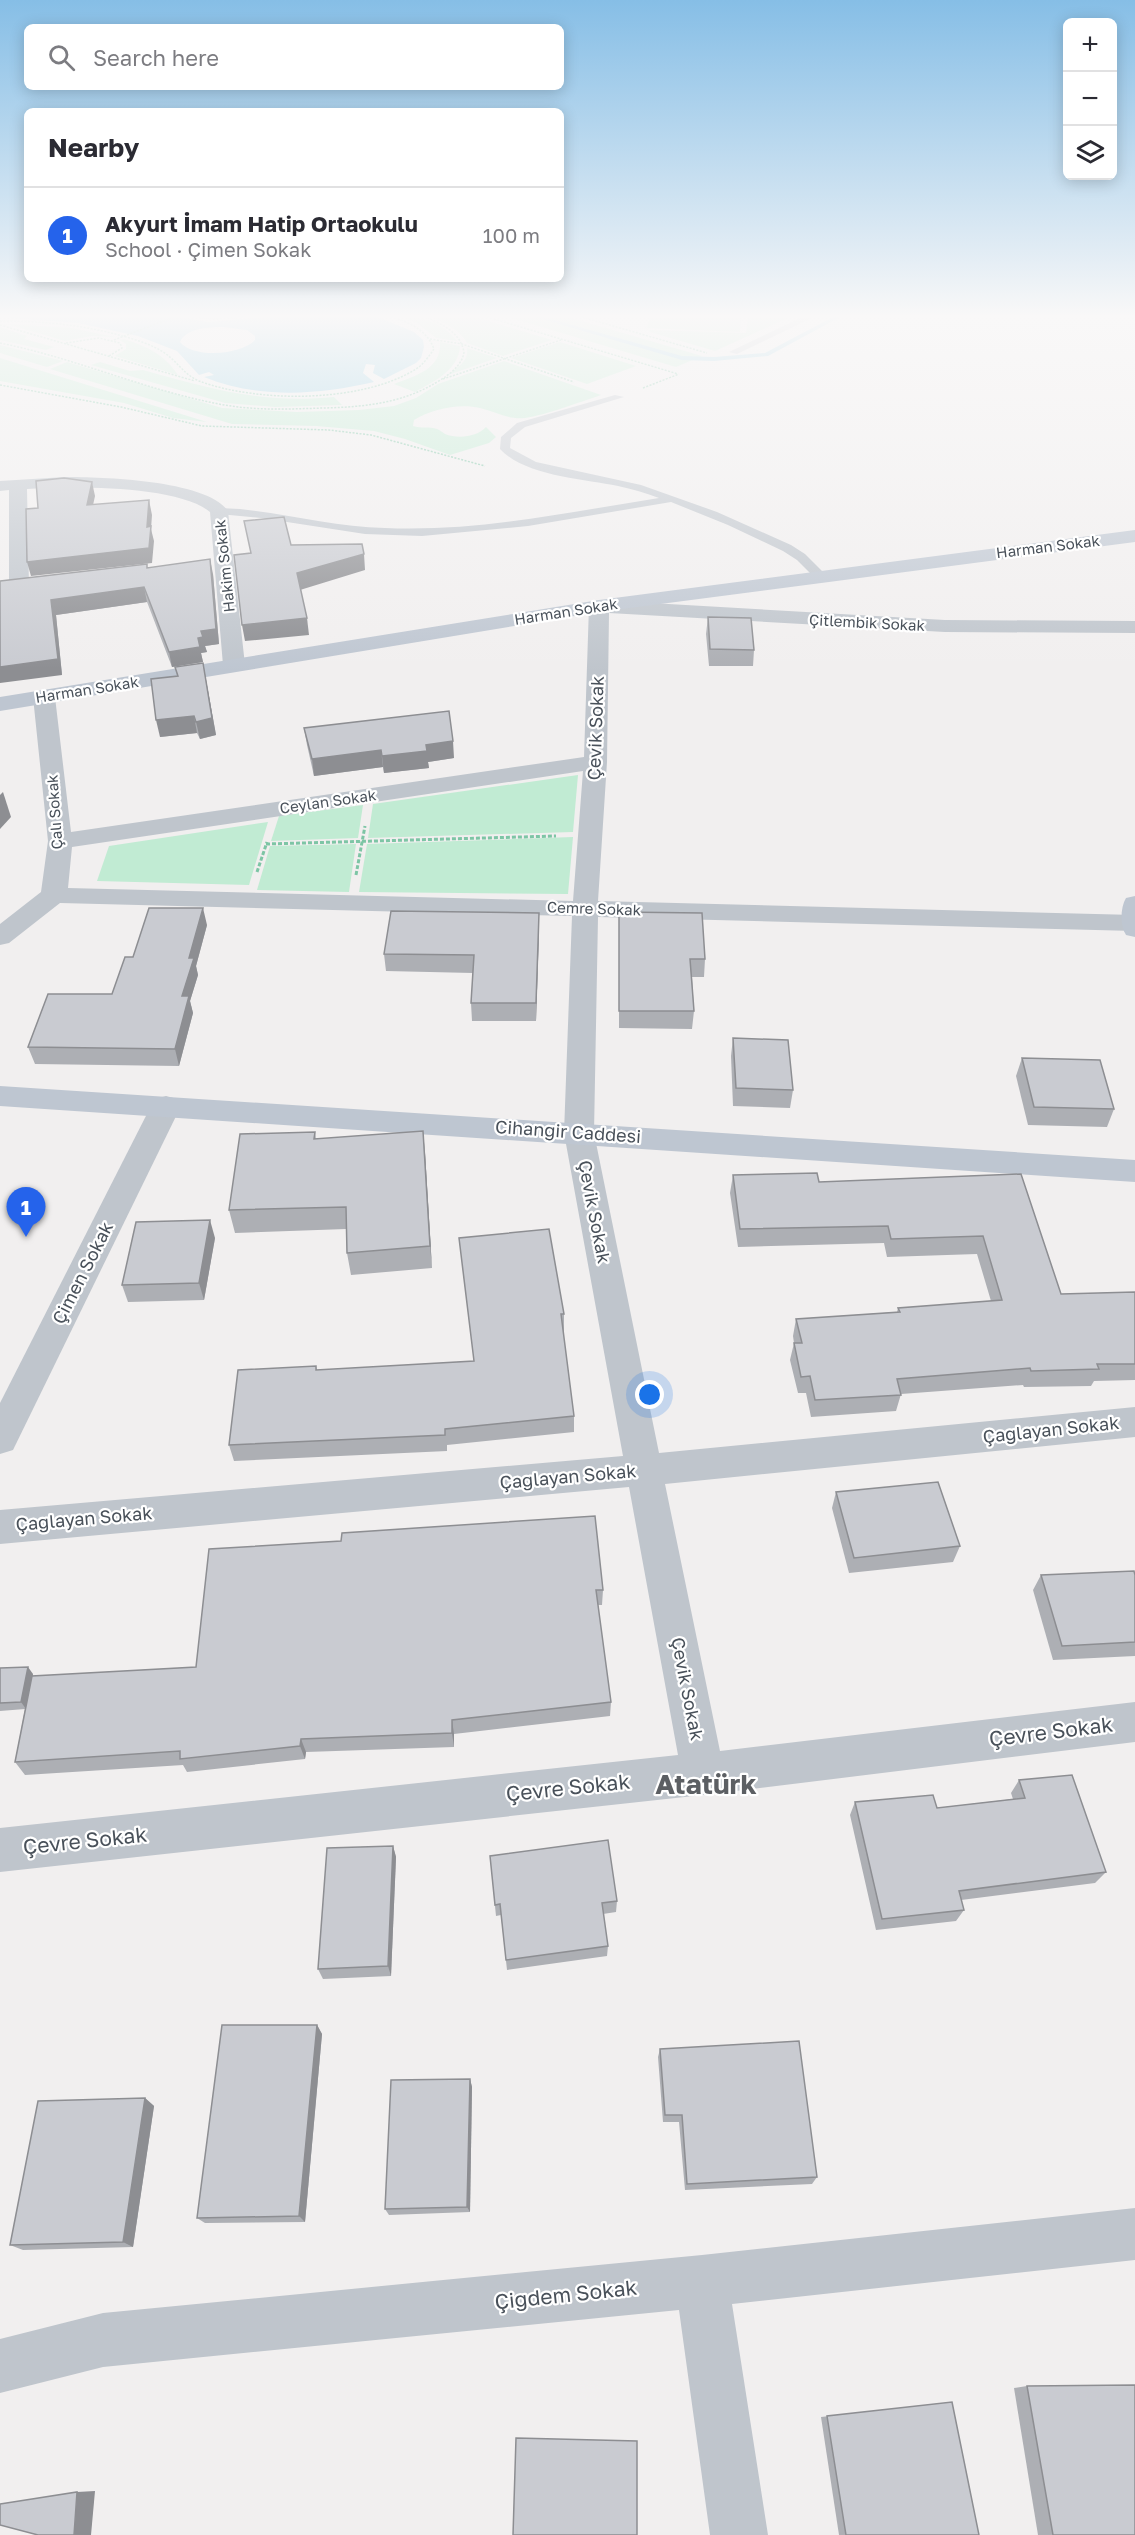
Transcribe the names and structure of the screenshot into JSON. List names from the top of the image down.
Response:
{
  "streets": {
    "street": [
      "Harman Sokak",
      "Hakim Sokak",
      "Çitlembik Sokak",
      "Çevik Sokak",
      "Ceylan Sokak",
      "Çalı Sokak",
      "Cemre Sokak",
      "Cihangir Caddesi",
      "Çimen Sokak",
      "Çağlayan Sokak",
      "Çevre Sokak",
      "Çiğdem Sokak"
    ]
  },
  "crossings": [
    ["Harman Sokak", "Hakim Sokak"],
    ["Harman Sokak", "Çitlembik Sokak"],
    ["Harman Sokak", "Çevik Sokak"],
    ["Harman Sokak", "Çalı Sokak"],
    ["Çitlembik Sokak", "Çevik Sokak"],
    ["Çevik Sokak", "Ceylan Sokak"],
    ["Çevik Sokak", "Cemre Sokak"],
    ["Çevik Sokak", "Cihangir Caddesi"],
    ["Çevik Sokak", "Çağlayan Sokak"],
    ["Çevik Sokak", "Çevre Sokak"],
    ["Ceylan Sokak", "Çalı Sokak"],
    ["Çalı Sokak", "Cemre Sokak"],
    ["Cihangir Caddesi", "Çimen Sokak"]
  ],
  "districts": ["Atatürk"],
  "page": {
    "map_buttons": ["+", "−"],
    "search": "Search here",
    "heading": "Nearby",
    "list": [
      {
        "mark": "1",
        "name": "Akyurt İmam Hatip Ortaokulu",
        "note": "School · Çimen Sokak",
        "value": "100 m"
      }
    ],
    "pins": "1"
  }
}
